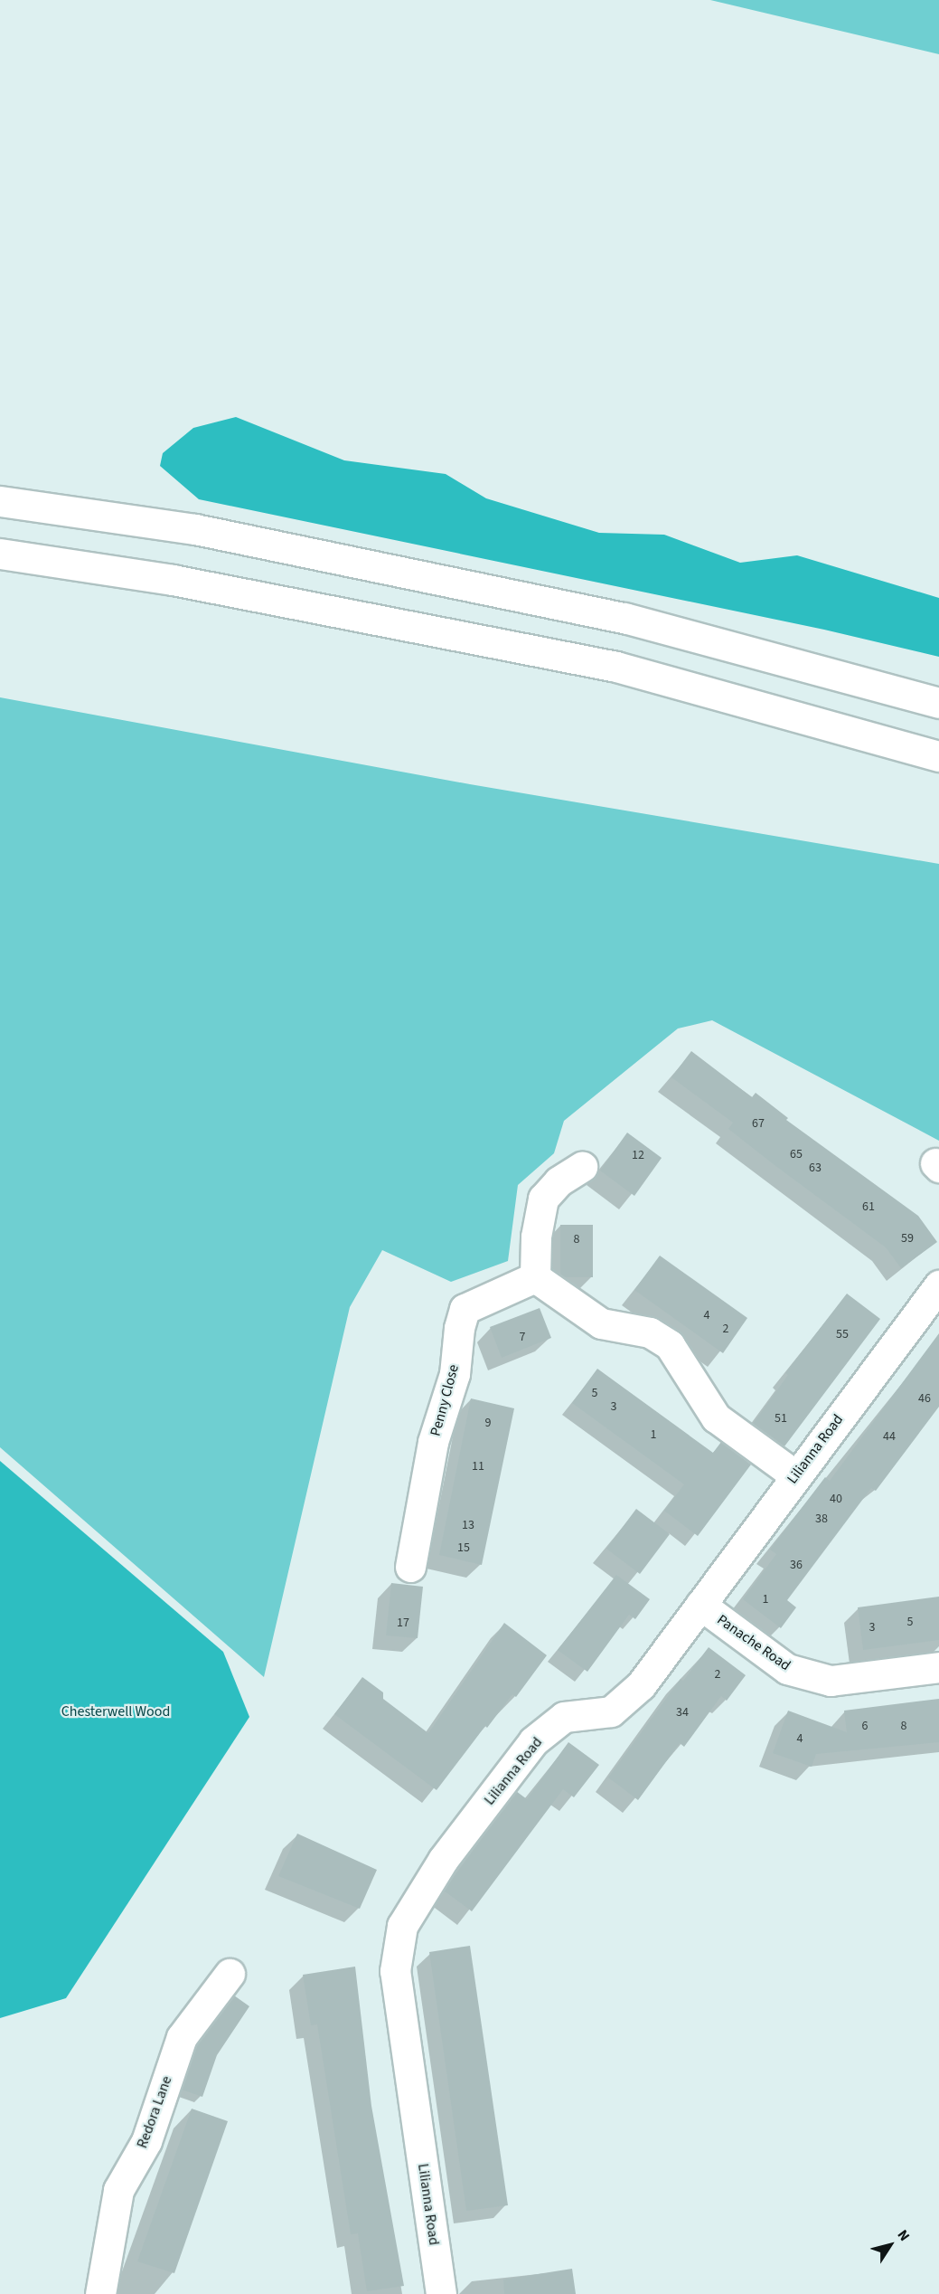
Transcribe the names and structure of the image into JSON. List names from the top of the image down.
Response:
{
  "streets": {
    "main road": [
      "Penny Close",
      "Lilianna Road",
      "Panache Road",
      "Redora Lane"
    ]
  },
  "crossings": [
    ["Lilianna Road", "Panache Road"]
  ],
  "parks": ["Chesterwell Wood"],
  "house_numbers": [
    "67",
    "65",
    "12",
    "63",
    "61",
    "59",
    "8",
    "4",
    "2",
    "55",
    "7",
    "5",
    "46",
    "3",
    "51",
    "9",
    "1",
    "44",
    "11",
    "40",
    "38",
    "13",
    "15",
    "36",
    "1",
    "5",
    "17",
    "3",
    "2",
    "34",
    "6",
    "8",
    "4"
  ],
  "north": "top right"
}
